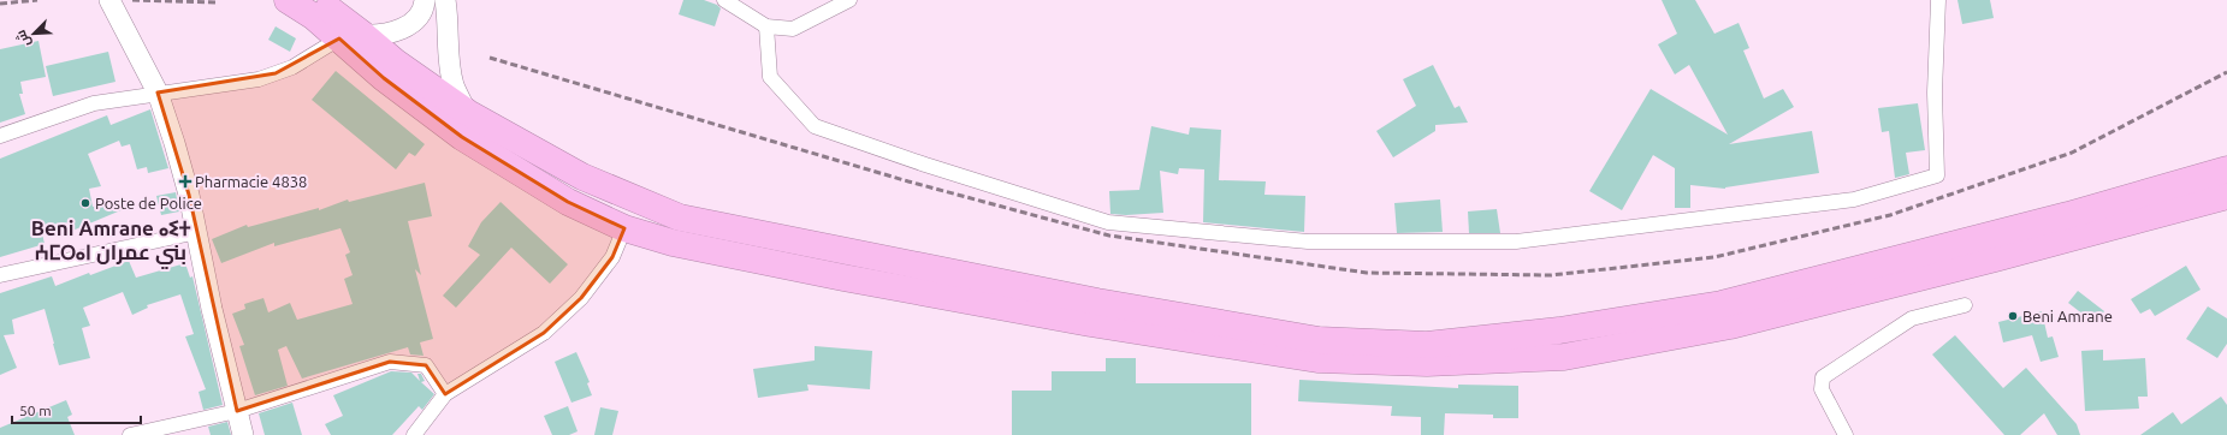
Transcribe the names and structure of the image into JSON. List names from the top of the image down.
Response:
{
  "districts": ["Beni Amrane ⴰⵉⵜ ⵄⵎⵔⴰⵏ بني عمران"],
  "places": {
    "health": ["Pharmacie 4838"],
    "other": ["Poste de Police", "Beni Amrane"]
  },
  "scale_bar": "50 m",
  "north": "bottom left"
}
